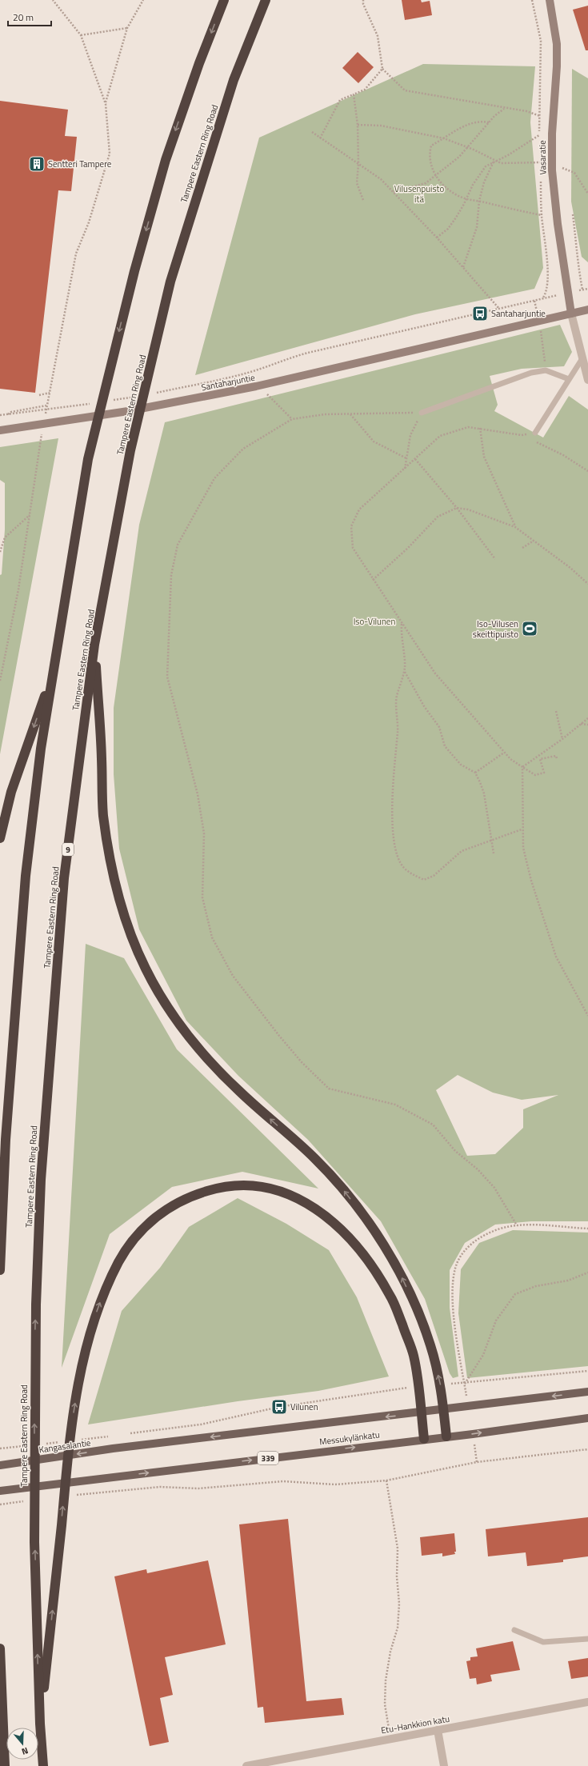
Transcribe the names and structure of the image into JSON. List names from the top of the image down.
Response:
{
  "streets": {
    "highway": ["Tampere Eastern Ring Road", "9"],
    "main road": [
      "Vasaratie",
      "Santaharjuntie",
      "Messukylänkatu",
      "Kangasalantie",
      "339"
    ],
    "street": ["Etu-Hankkion katu"]
  },
  "crossings": [
    ["Vasaratie", "Santaharjuntie"],
    ["Messukylänkatu", "Kangasalantie"]
  ],
  "one_way": ["Kangasalantie"],
  "parks": ["Vilusenpuisto itä", "Iso-Vilunen"],
  "places": {
    "building": ["Sentteri Tampere"],
    "bus stop": ["Santaharjuntie", "Vilunen"],
    "sports": ["Iso-Vilusen skeittipuisto"]
  },
  "scale_bar": "20 m",
  "north": "bottom"
}
